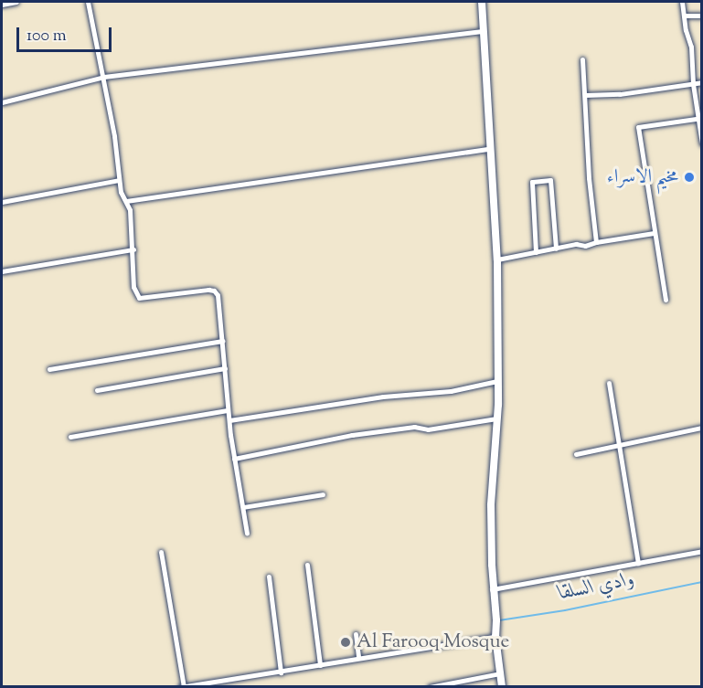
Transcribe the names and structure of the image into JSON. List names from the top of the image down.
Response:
{
  "water": ["وادي السلقا"],
  "places": ["مخيم الاسراء", "Al Farooq Mosque"],
  "scale_bar": "100 m"
}
